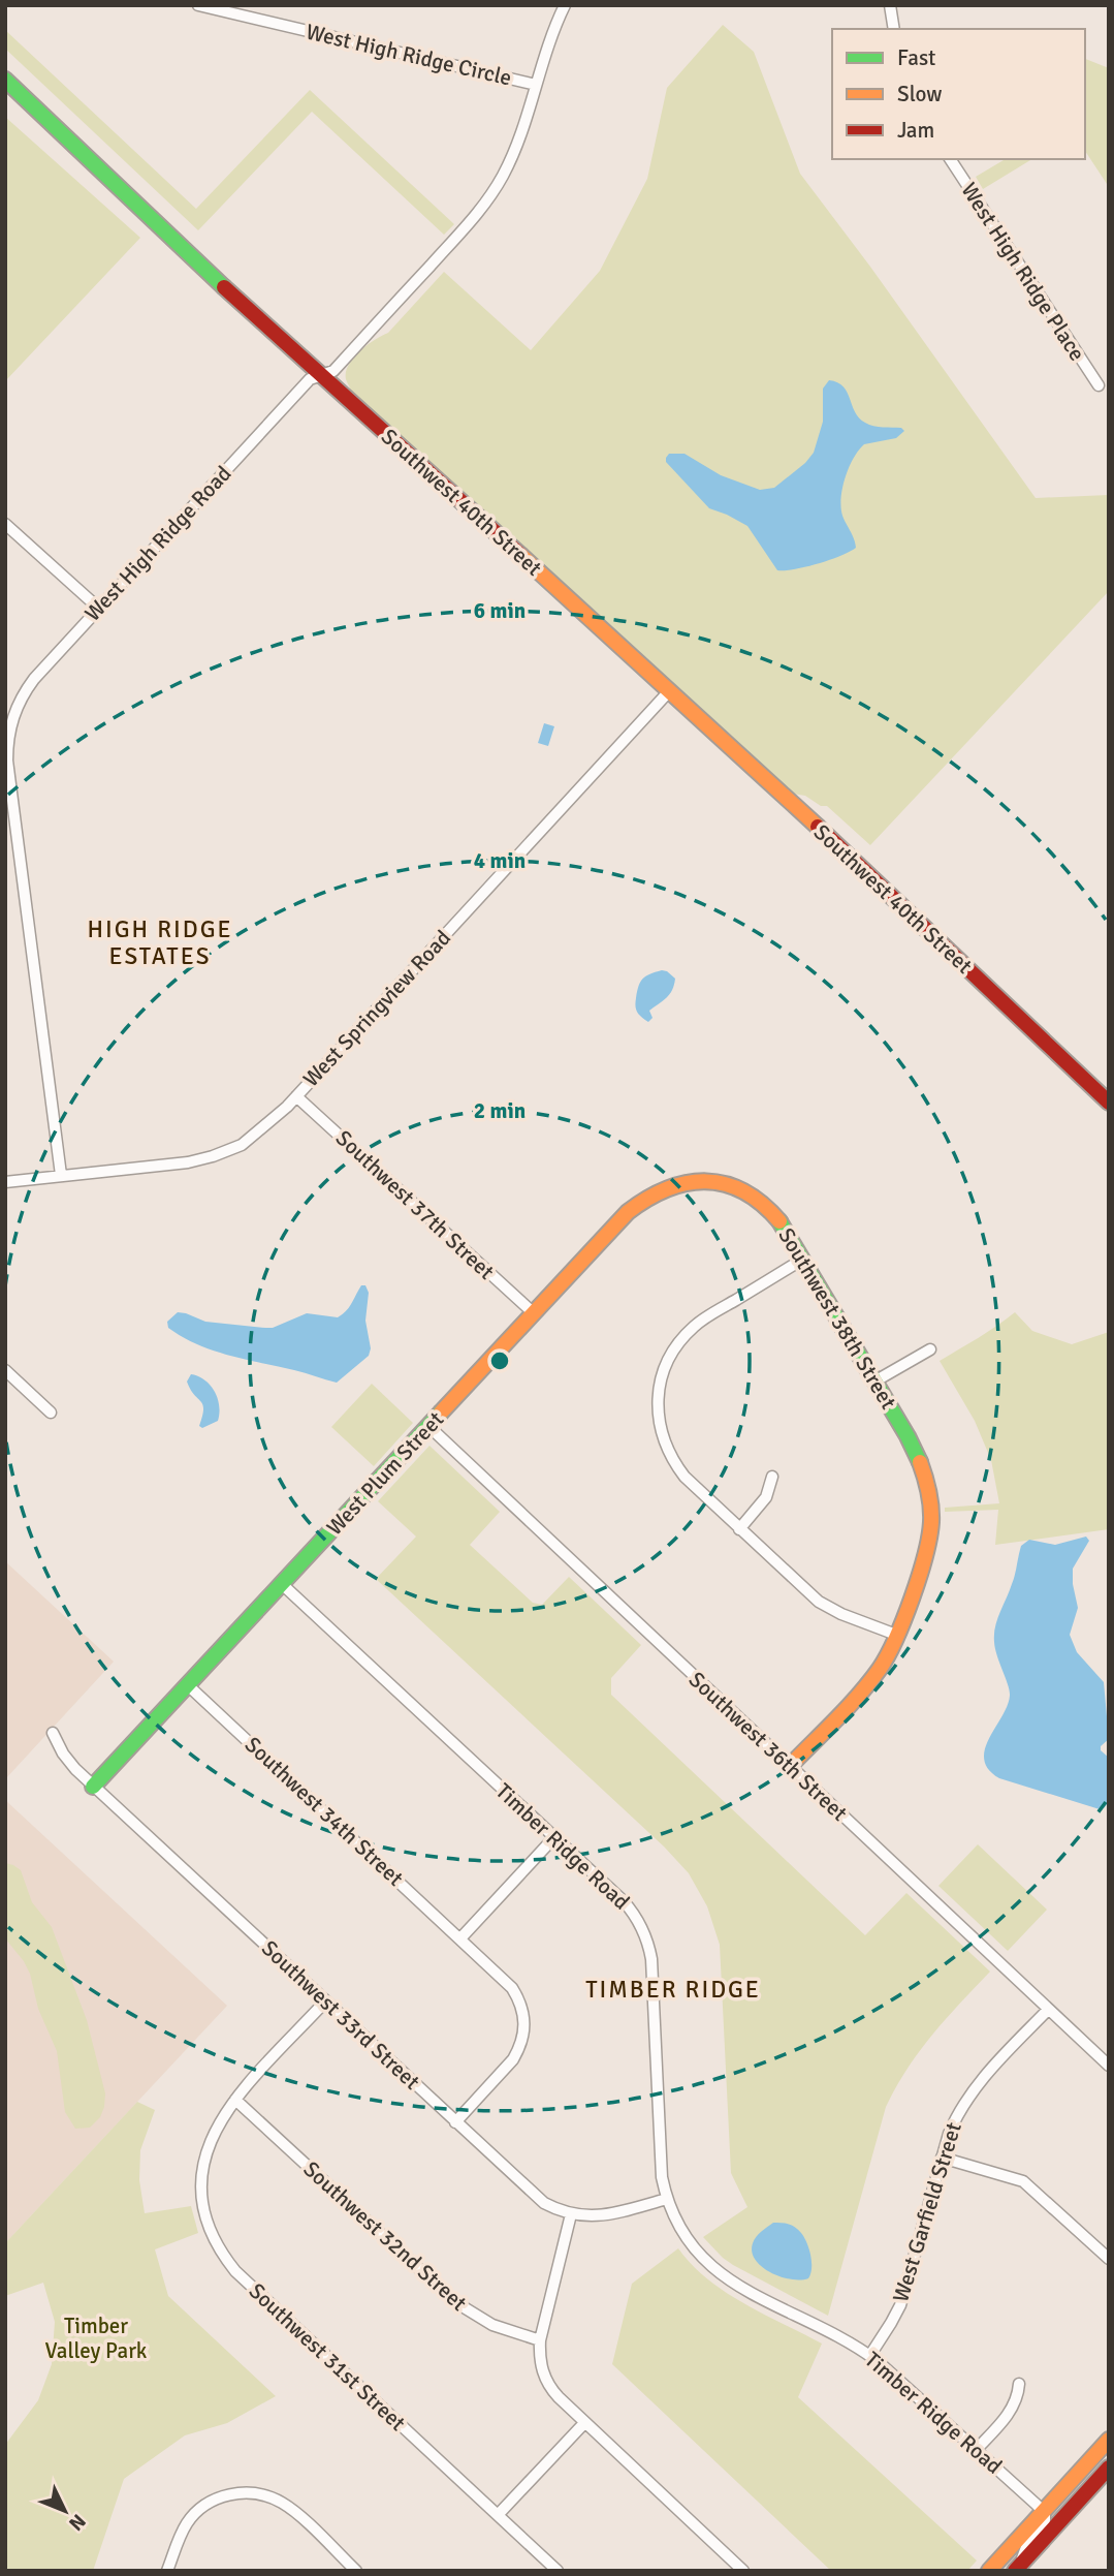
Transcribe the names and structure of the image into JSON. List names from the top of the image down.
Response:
{
  "streets": {
    "main road": ["Southwest 40th Street", "Southwest 38th Street", "West Plum Street"],
    "street": [
      "West High Ridge Circle",
      "West High Ridge Place",
      "West High Ridge Road",
      "West Springview Road",
      "Southwest 37th Street",
      "Southwest 36th Street",
      "Southwest 34th Street",
      "Timber Ridge Road",
      "Southwest 33rd Street",
      "West Garfield Street",
      "Southwest 32nd Street",
      "Southwest 31st Street"
    ]
  },
  "crossings": [
    ["West High Ridge Circle", "West High Ridge Road"],
    ["Southwest 40th Street", "West High Ridge Road"],
    ["Southwest 40th Street", "West Springview Road"],
    ["West High Ridge Road", "West Springview Road"],
    ["West Springview Road", "Southwest 37th Street"],
    ["Southwest 37th Street", "West Plum Street"],
    ["Southwest 38th Street", "West Plum Street"],
    ["Southwest 38th Street", "Southwest 36th Street"],
    ["West Plum Street", "Southwest 36th Street"],
    ["West Plum Street", "Southwest 34th Street"],
    ["West Plum Street", "Timber Ridge Road"],
    ["West Plum Street", "Southwest 33rd Street"],
    ["Southwest 36th Street", "West Garfield Street"],
    ["Southwest 34th Street", "Southwest 33rd Street"],
    ["Timber Ridge Road", "Southwest 33rd Street"],
    ["Timber Ridge Road", "West Garfield Street"],
    ["Southwest 33rd Street", "Southwest 31st Street"],
    ["Southwest 32nd Street", "Southwest 31st Street"]
  ],
  "districts": ["HIGH RIDGE ESTATES", "TIMBER RIDGE"],
  "parks": ["Timber Valley Park"],
  "legend": ["Fast", "Slow", "Jam"],
  "north": "bottom right",
  "rings": ["6 min", "4 min", "2 min"]
}
